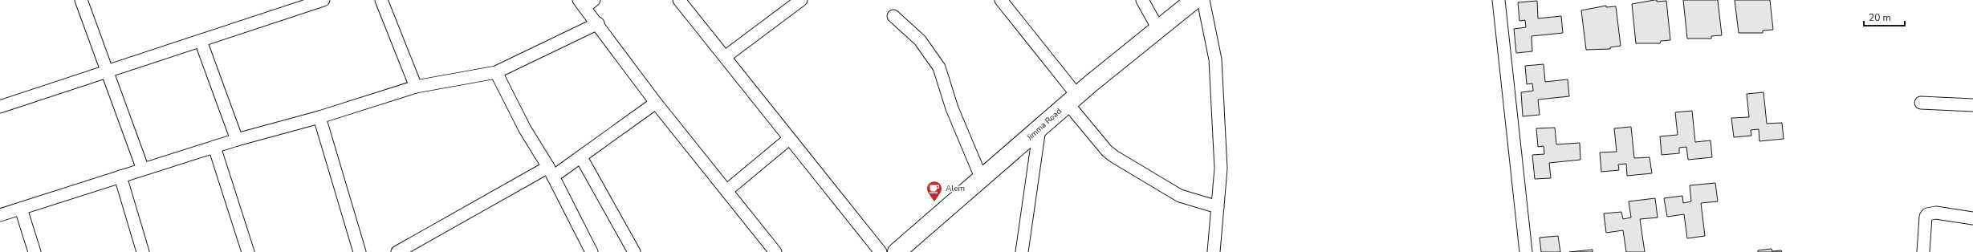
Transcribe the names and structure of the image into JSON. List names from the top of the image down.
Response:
{
  "streets": {
    "highway": ["Jimma Road"]
  },
  "places": {
    "cafe": ["Alem"]
  },
  "scale_bar": "20 m"
}
